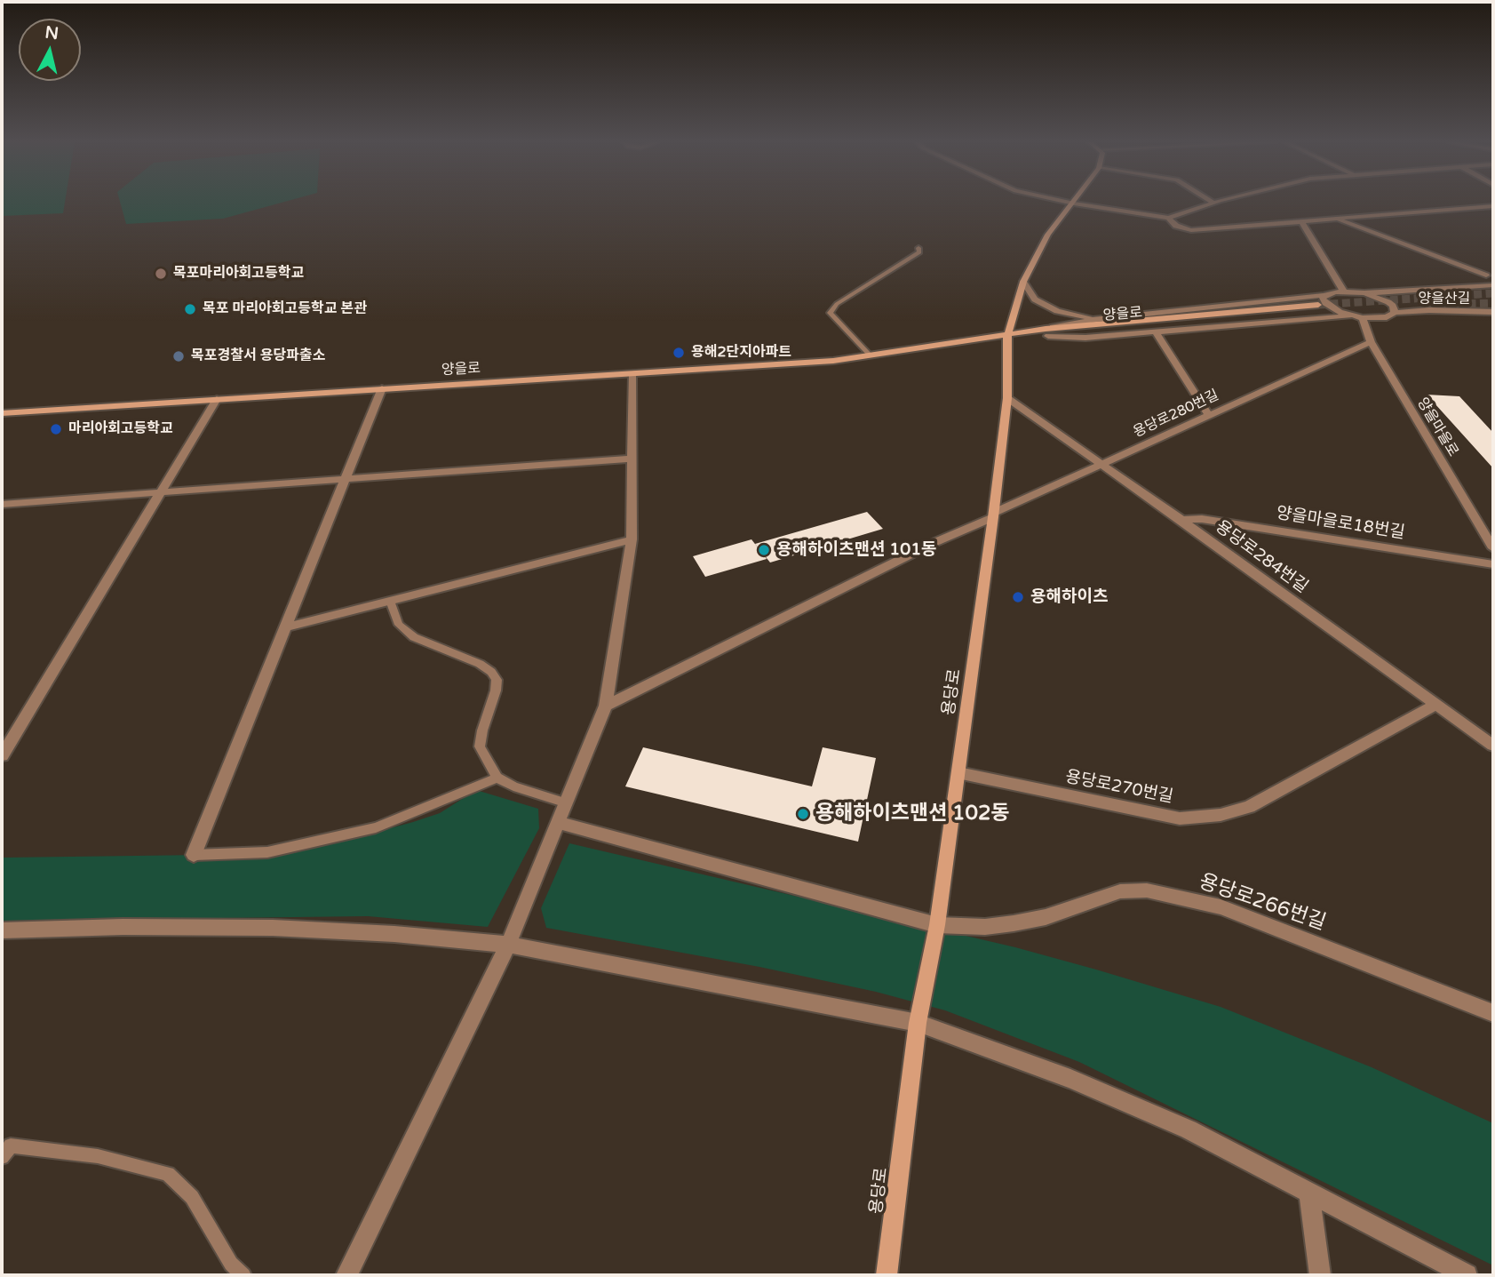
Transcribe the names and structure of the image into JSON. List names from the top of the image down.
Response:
{
  "streets": {
    "street": [
      "양을산길",
      "양을로",
      "용당로280번길",
      "양을마을로",
      "양을마을로18번길",
      "용당로284번길",
      "용당로",
      "용당로270번길",
      "용당로266번길"
    ]
  },
  "crossings": [
    ["양을산길", "양을마을로"],
    ["양을로", "용당로"],
    ["용당로280번길", "양을마을로"],
    ["용당로280번길", "용당로284번길"],
    ["용당로280번길", "용당로"],
    ["양을마을로18번길", "용당로284번길"],
    ["용당로284번길", "용당로"],
    ["용당로284번길", "용당로270번길"],
    ["용당로", "용당로270번길"],
    ["용당로", "용당로266번길"]
  ],
  "places": [
    "목포마리아회고등학교",
    "목포 마리아회고등학교 본관",
    "용해2단지아파트",
    "목포경찰서 용당파출소",
    "마리아회고등학교",
    "용해하이츠맨션 101동",
    "용해하이츠",
    "용해하이츠맨션 102동"
  ],
  "north": "top"
}
